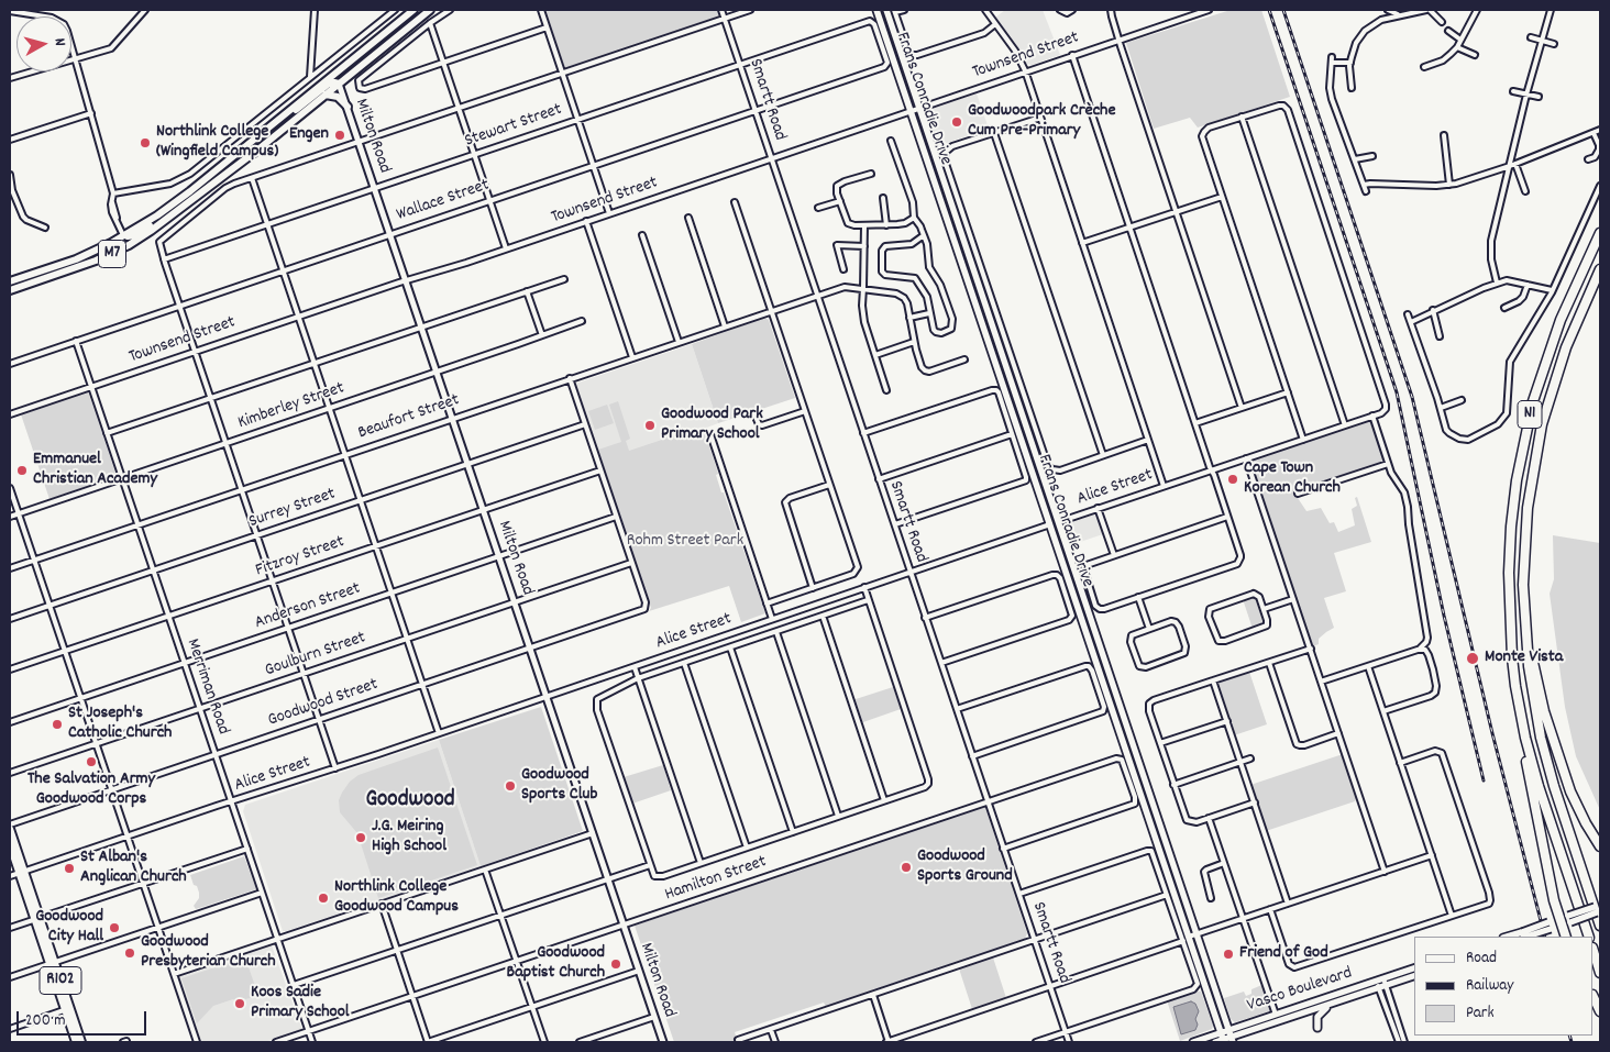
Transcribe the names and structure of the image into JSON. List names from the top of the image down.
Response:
{
  "streets": {
    "highway": ["N1"],
    "main road": [
      "Frans Conradie Drive",
      "M7",
      "R102",
      "Vasco Boulevard"
    ],
    "street": [
      "Townsend Street",
      "Smartt Road",
      "Stewart Street",
      "Milton Road",
      "Wallace Street",
      "Kimberley Street",
      "Beaufort Street",
      "Alice Street",
      "Surrey Street",
      "Fitzroy Street",
      "Anderson Street",
      "Goulburn Street",
      "Merriman Road",
      "Goodwood Street",
      "Hamilton Street"
    ]
  },
  "crossings": [
    ["Townsend Street", "Frans Conradie Drive"],
    ["Townsend Street", "Smartt Road"],
    ["Townsend Street", "Milton Road"],
    ["Townsend Street", "Merriman Road"],
    ["Frans Conradie Drive", "Alice Street"],
    ["Frans Conradie Drive", "Vasco Boulevard"],
    ["Smartt Road", "Stewart Street"],
    ["Smartt Road", "Wallace Street"],
    ["Smartt Road", "Beaufort Street"],
    ["Smartt Road", "Alice Street"],
    ["Smartt Road", "Hamilton Street"],
    ["Stewart Street", "Milton Road"],
    ["Stewart Street", "Wallace Street"],
    ["Milton Road", "Wallace Street"],
    ["Milton Road", "M7"],
    ["Milton Road", "Kimberley Street"],
    ["Milton Road", "Beaufort Street"],
    ["Milton Road", "Alice Street"],
    ["Milton Road", "Surrey Street"],
    ["Milton Road", "Fitzroy Street"],
    ["Milton Road", "Anderson Street"],
    ["Milton Road", "Goulburn Street"],
    ["Milton Road", "Goodwood Street"],
    ["Milton Road", "Hamilton Street"],
    ["Wallace Street", "Merriman Road"],
    ["Kimberley Street", "Merriman Road"],
    ["Beaufort Street", "Merriman Road"],
    ["Alice Street", "Merriman Road"],
    ["Alice Street", "R102"],
    ["Surrey Street", "Merriman Road"],
    ["Fitzroy Street", "Merriman Road"],
    ["Anderson Street", "Merriman Road"],
    ["Goulburn Street", "Merriman Road"],
    ["Goulburn Street", "Goodwood Street"],
    ["Merriman Road", "Goodwood Street"],
    ["Merriman Road", "Hamilton Street"]
  ],
  "districts": ["Goodwood"],
  "parks": ["Rohm Street Park"],
  "places": [
    "Goodwoodpark Crèche Cum Pre-Primary",
    "Engen",
    "Northlink College (Wingfield Campus)",
    "Goodwood Park Primary School",
    "Emmanuel Christian Academy",
    "Cape Town Korean Church",
    "Monte Vista",
    "St Joseph's Catholic Church",
    "The Salvation Army Goodwood Corps",
    "Goodwood Sports Club",
    "J.G. Meiring High School",
    "Goodwood Sports Ground",
    "St Alban's Anglican Church",
    "Northlink College Goodwood Campus",
    "Goodwood City Hall",
    "Goodwood Presbyterian Church",
    "Friend of God",
    "Goodwood Baptist Church",
    "Koos Sadie Primary School"
  ],
  "legend": ["Road", "Railway", "Park"],
  "scale_bar": "200 m",
  "north": "right"
}
